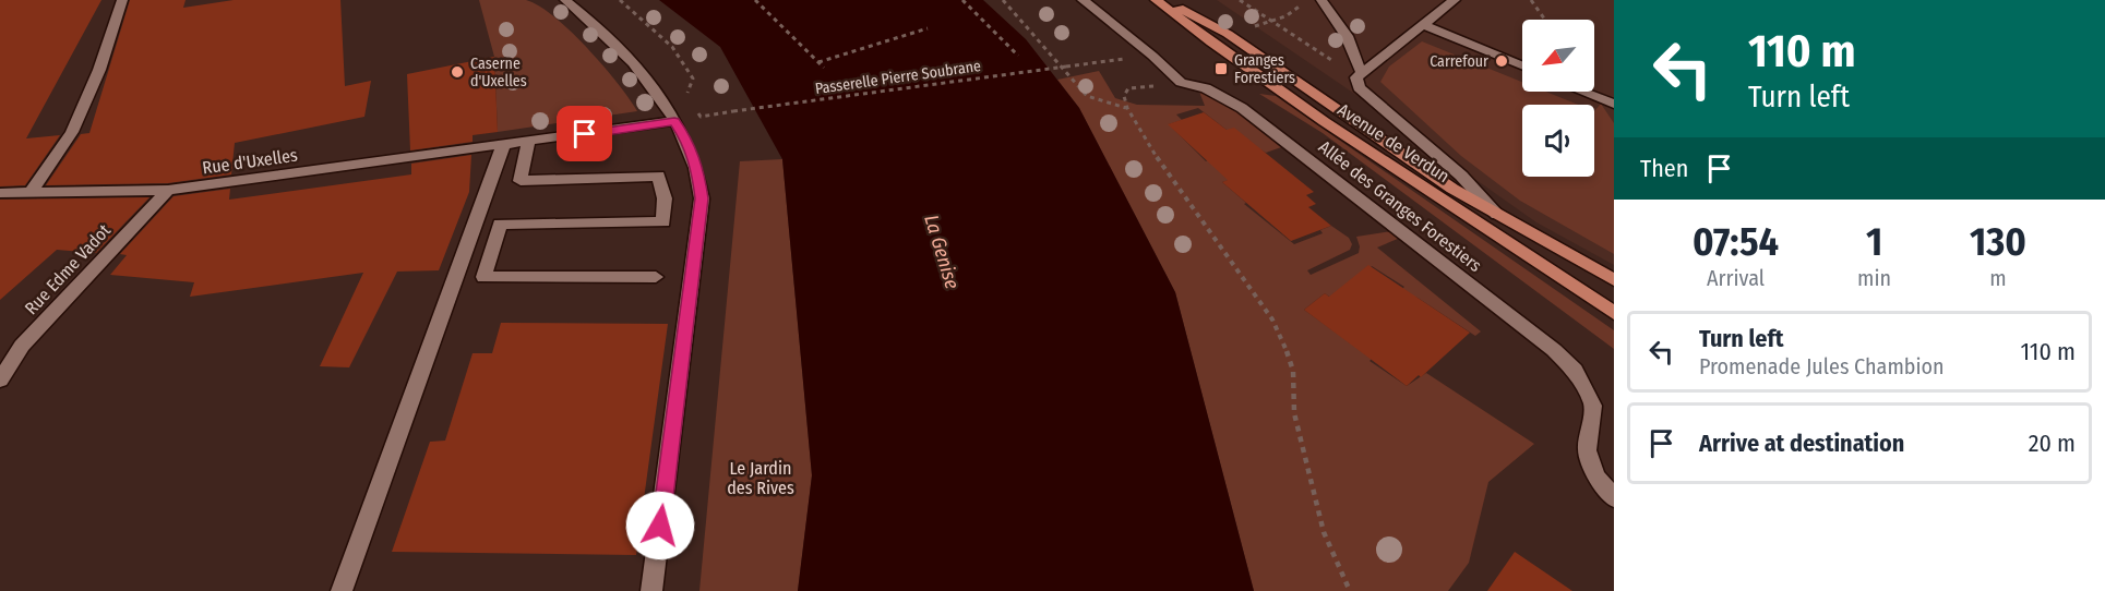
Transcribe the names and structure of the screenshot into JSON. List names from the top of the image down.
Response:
{
  "streets": {
    "main road": ["Avenue de Verdun"],
    "street": ["Rue d'Uxelles", "Allée des Granges Forestiers", "Rue Edme Vadot"],
    "path": ["Passerelle Pierre Soubrane"]
  },
  "crossings": [
    ["Rue d'Uxelles", "Rue Edme Vadot"]
  ],
  "water": ["La Genise"],
  "parks": ["Le Jardin des Rives"],
  "places": {
    "other": ["Carrefour", "Caserne d'Uxelles"],
    "transit": ["Granges Forestiers"]
  },
  "north": "bottom left",
  "page": {
    "turn": ["110 m", "Turn left"],
    "then": "Then",
    "eta": [
      "07:54",
      "Arrival",
      "1",
      "min",
      "130",
      "m"
    ],
    "list": [
      {
        "name": "Turn left",
        "note": "Promenade Jules Chambion",
        "value": "110 m"
      },
      {
        "name": "Arrive at destination",
        "value": "20 m"
      }
    ]
  }
}
